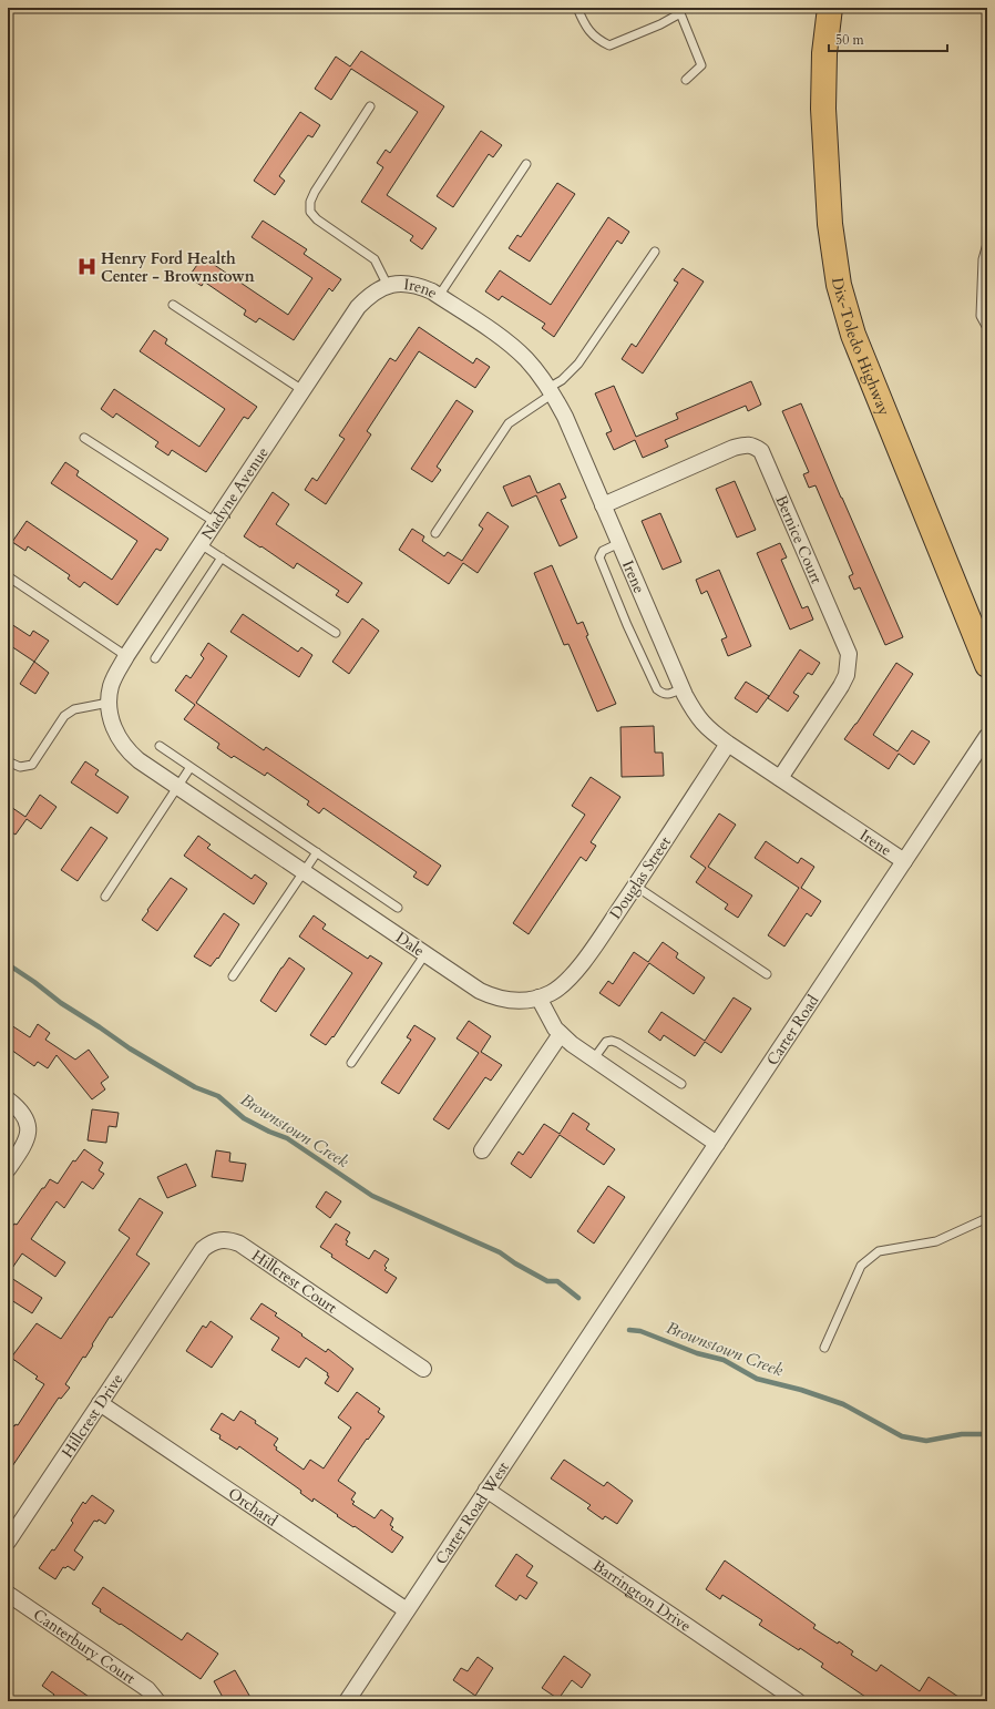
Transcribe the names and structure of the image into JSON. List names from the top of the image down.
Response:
{
  "streets": {
    "main road": ["Dix-Toledo Highway"],
    "street": [
      "Irene",
      "Nadyne Avenue",
      "Bernice Court",
      "Douglas Street",
      "Dale",
      "Carter Road",
      "Hillcrest Court",
      "Hillcrest Drive",
      "Orchard",
      "Carter Road West",
      "Barrington Drive",
      "Canterbury Court"
    ]
  },
  "crossings": [
    ["Irene", "Nadyne Avenue"],
    ["Irene", "Bernice Court"],
    ["Irene", "Douglas Street"],
    ["Irene", "Carter Road"],
    ["Nadyne Avenue", "Dale"],
    ["Douglas Street", "Dale"],
    ["Carter Road", "Carter Road West"],
    ["Hillcrest Court", "Hillcrest Drive"],
    ["Hillcrest Drive", "Orchard"],
    ["Orchard", "Carter Road West"],
    ["Carter Road West", "Barrington Drive"]
  ],
  "water": ["Brownstown Creek"],
  "places": {
    "hospital": ["Henry Ford Health Center - Brownstown"]
  },
  "scale_bar": "50 m"
}
